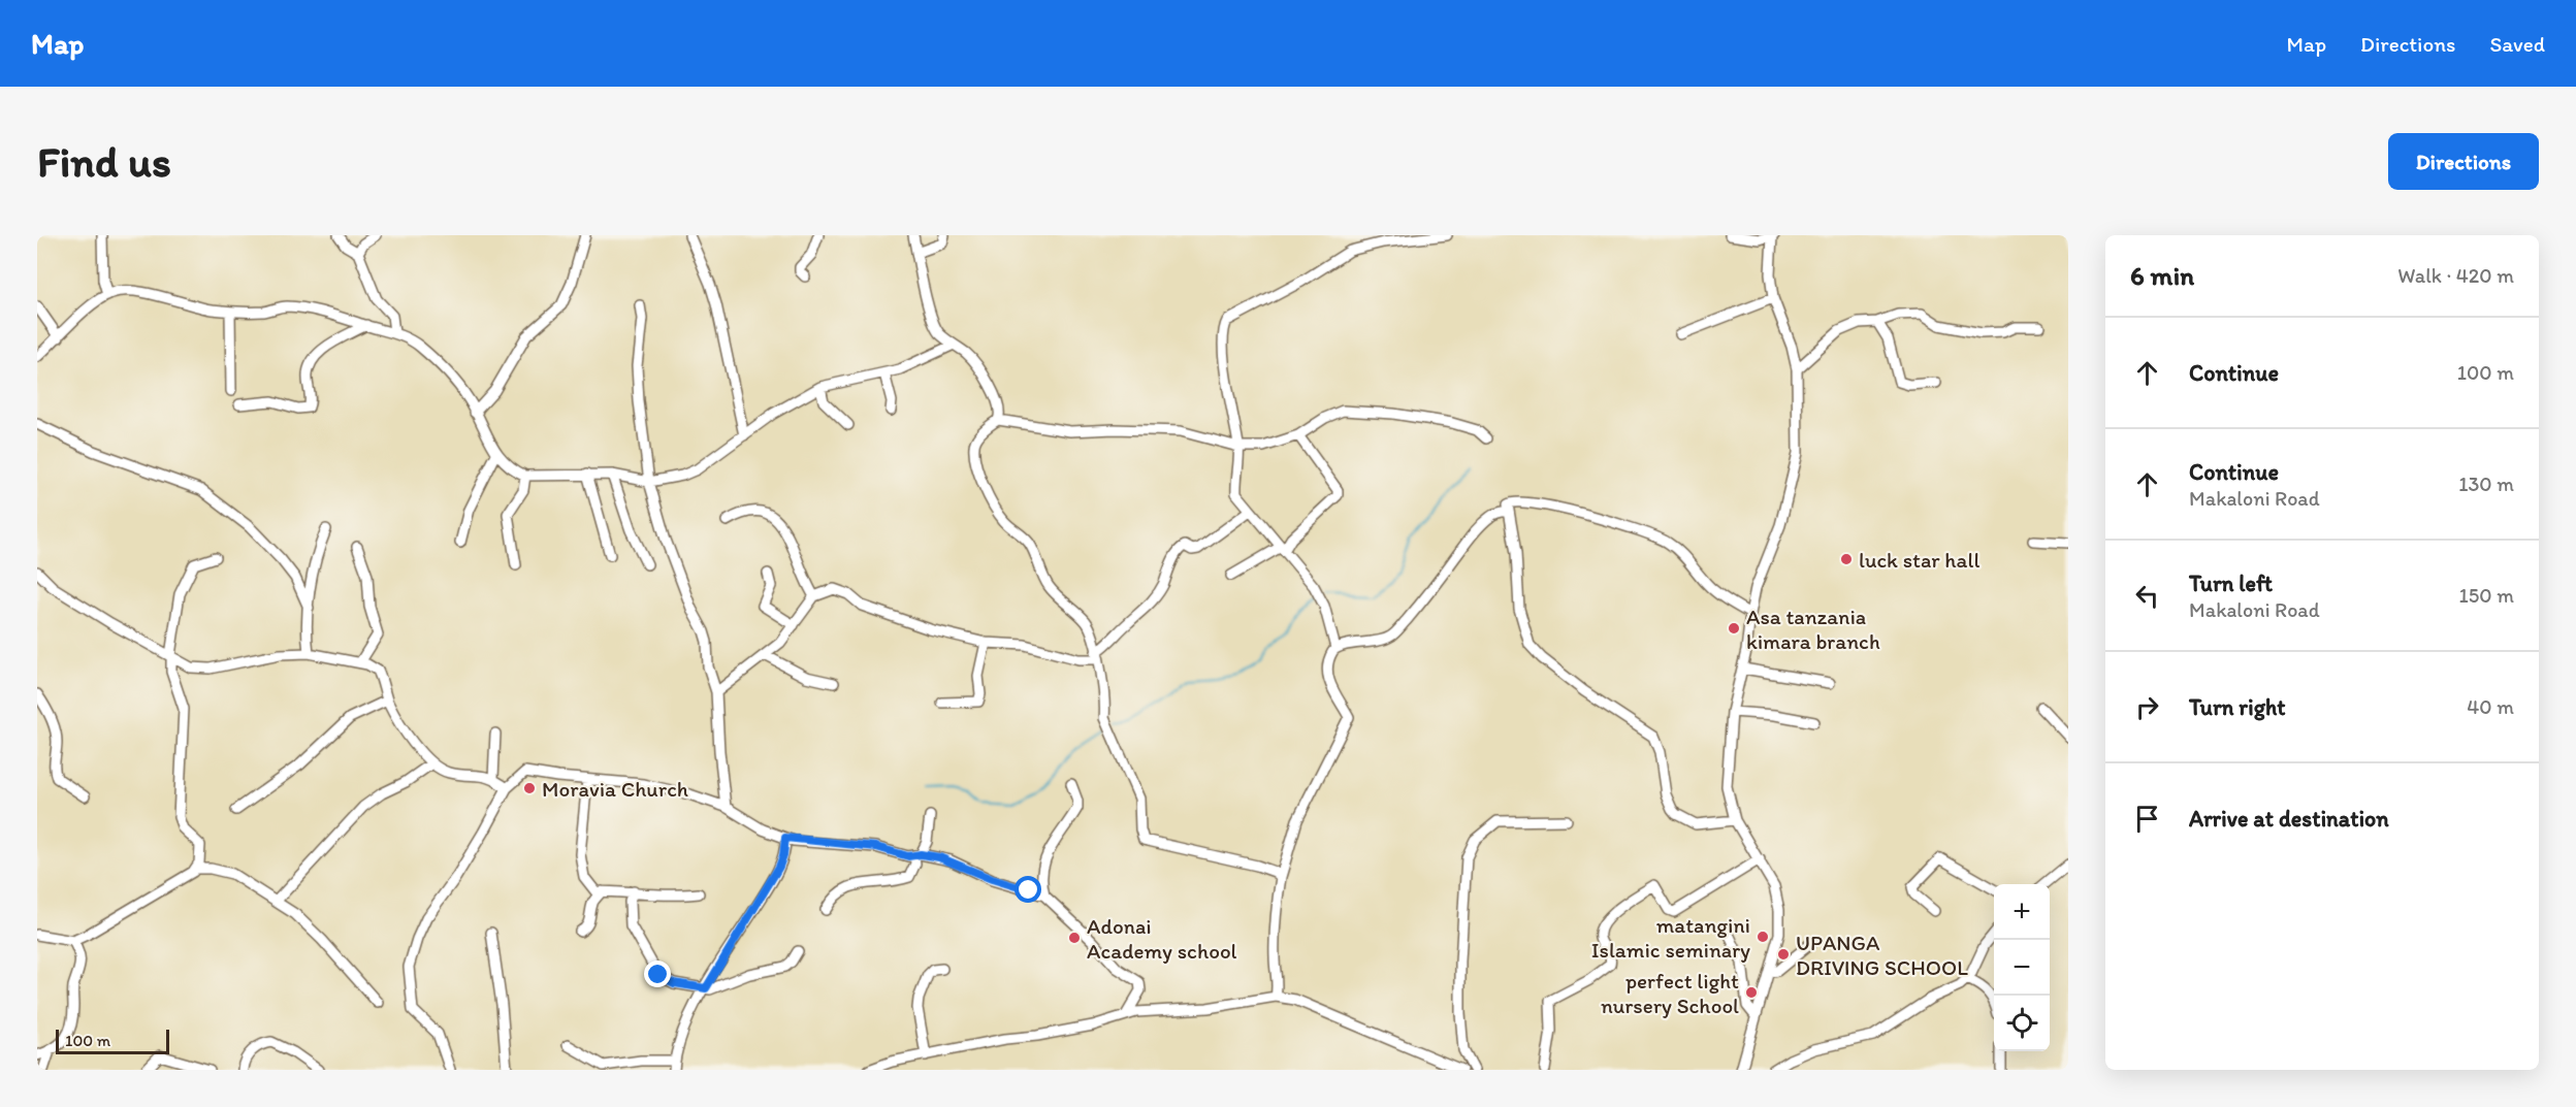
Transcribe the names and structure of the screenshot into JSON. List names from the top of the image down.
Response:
{
  "places": [
    "luck star hall",
    "Asa tanzania kimara branch",
    "Moravia Church",
    "matangini Islamic seminary",
    "Adonai Academy school",
    "UPANGA DRIVING SCHOOL",
    "perfect light nursery School"
  ],
  "scale_bar": "100 m",
  "page": {
    "header": "Map",
    "nav": ["Map", "Directions", "Saved"],
    "buttons": "Directions",
    "title": "Find us",
    "heading": ["6 min", "Walk · 420 m"],
    "list": [
      ["Continue", "100 m"],
      ["Continue", "Makaloni Road", "130 m"],
      ["Turn left", "Makaloni Road", "150 m"],
      ["Turn right", "40 m"],
      "Arrive at destination"
    ],
    "map_buttons": ["+", "−"],
    "scale": "100 m"
  }
}
